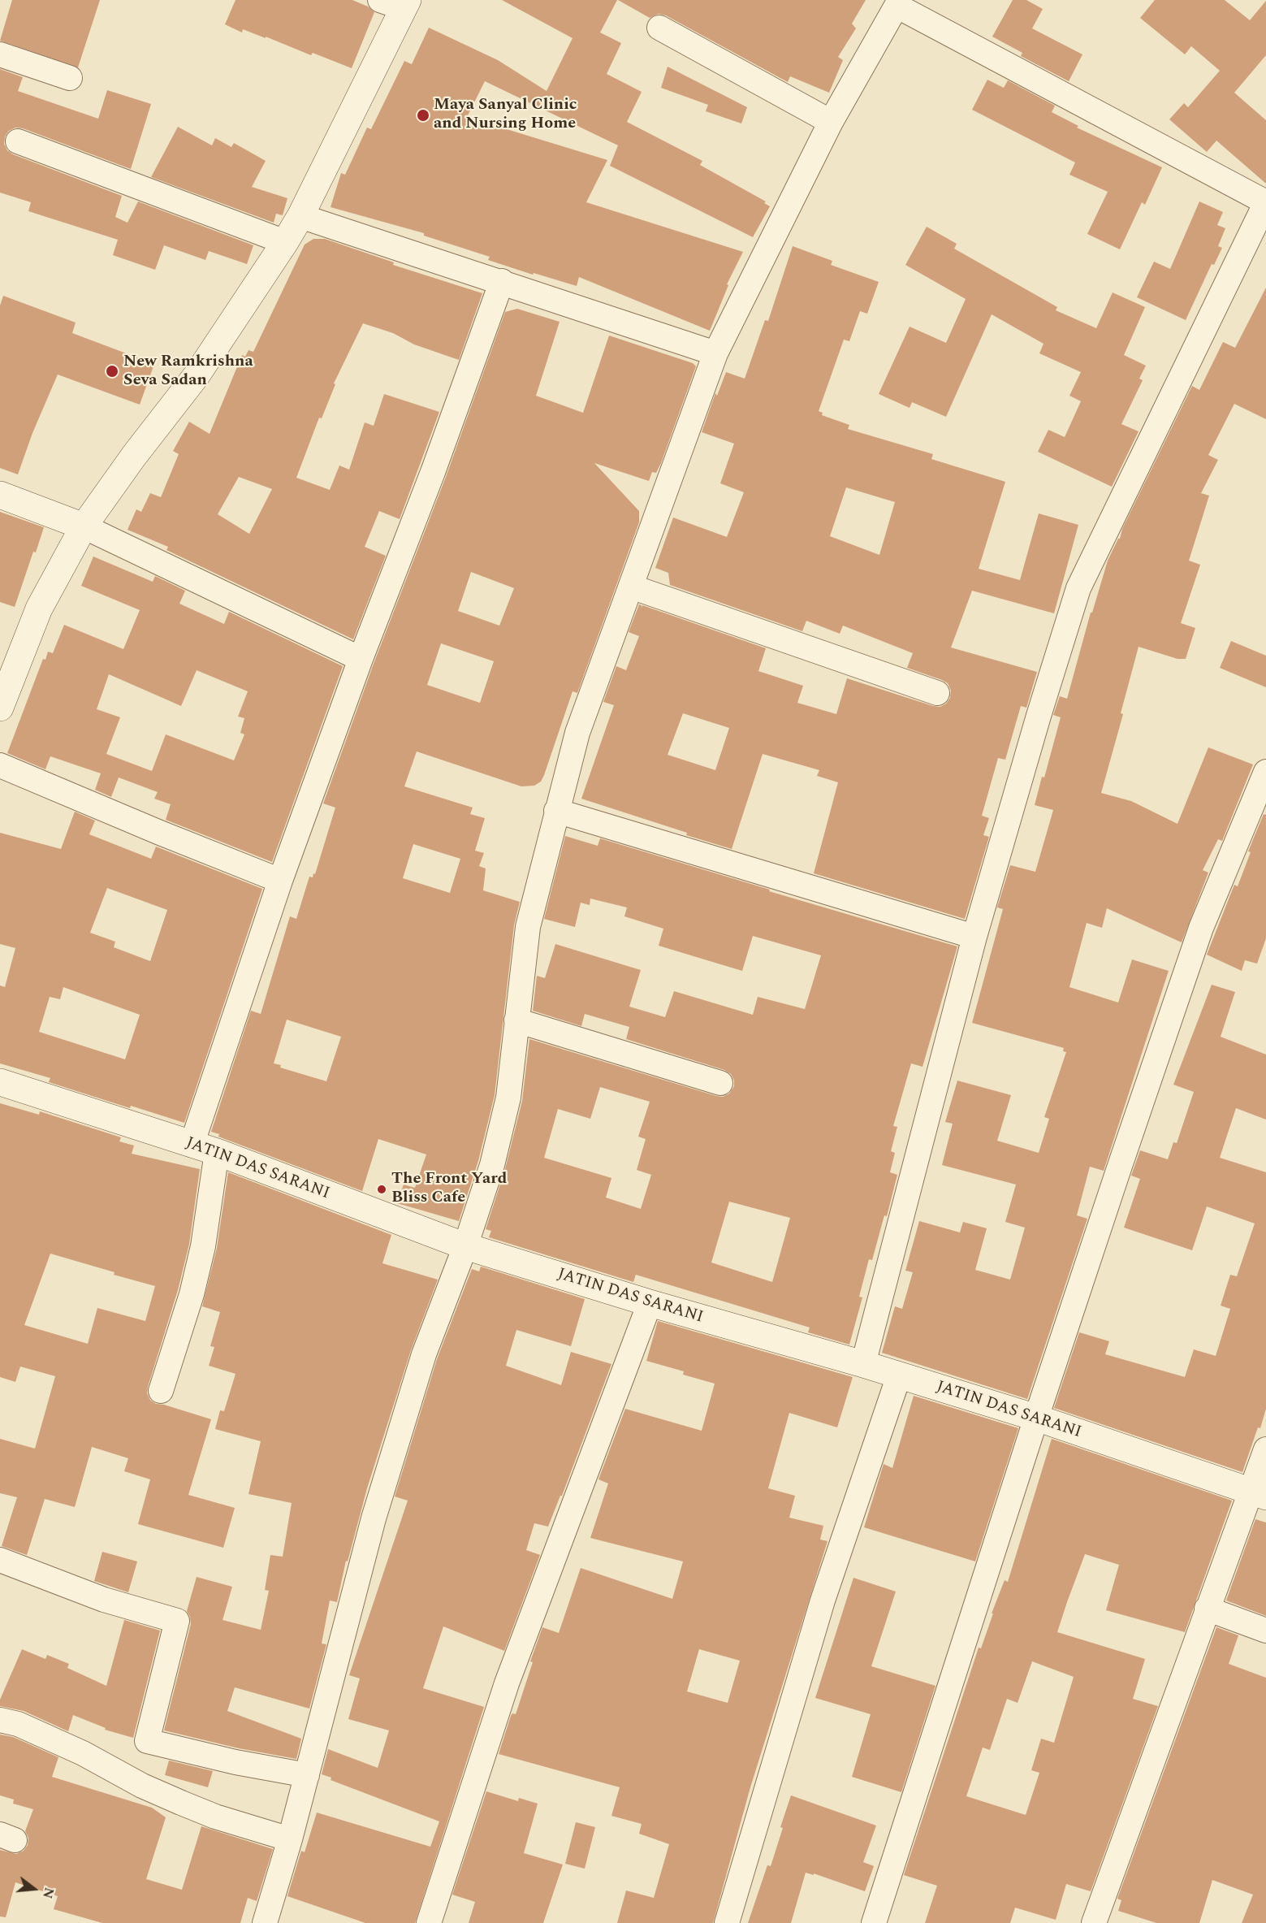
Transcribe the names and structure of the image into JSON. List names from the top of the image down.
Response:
{
  "streets": {
    "street": ["JATIN DAS SARANI"]
  },
  "places": ["Maya Sanyal Clinic and Nursing Home", "New Ramkrishna Seva Sadan", "The Front Yard Bliss Cafe"],
  "north": "right"
}
